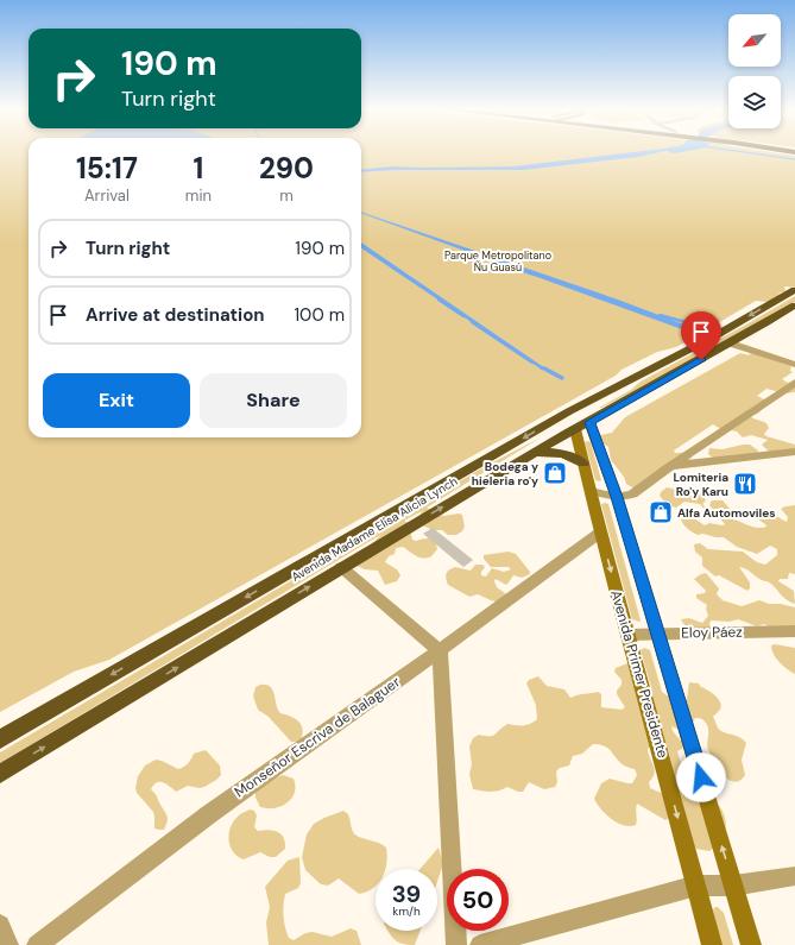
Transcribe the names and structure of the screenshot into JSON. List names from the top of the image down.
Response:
{
  "streets": {
    "highway": ["Avenida Madame Elisa Alicia Lynch"],
    "main road": ["Avenida Primer Presidente"],
    "street": ["Eloy Páez", "Monseñor Escriva de Balaguer"]
  },
  "crossings": [
    ["Avenida Madame Elisa Alicia Lynch", "Avenida Primer Presidente"],
    ["Eloy Páez", "Avenida Primer Presidente"],
    ["Avenida Primer Presidente", "Monseñor Escriva de Balaguer"]
  ],
  "parks": ["Parque Metropolitano Ñu Guasú"],
  "places": {
    "shop": ["Bodega y hieleria ro'y", "Alfa Automoviles"],
    "restaurant": ["Lomiteria Ro'y Karu"]
  },
  "north": "bottom left",
  "page": {
    "turn": ["190 m", "Turn right"],
    "eta": [
      "15:17",
      "Arrival",
      "1",
      "min",
      "290",
      "m"
    ],
    "list": [
      {
        "name": "Turn right",
        "value": "190 m"
      },
      {
        "name": "Arrive at destination",
        "value": "100 m"
      }
    ],
    "buttons": ["Exit", "Share"],
    "speed": "39 km/h",
    "limit": "50"
  }
}
